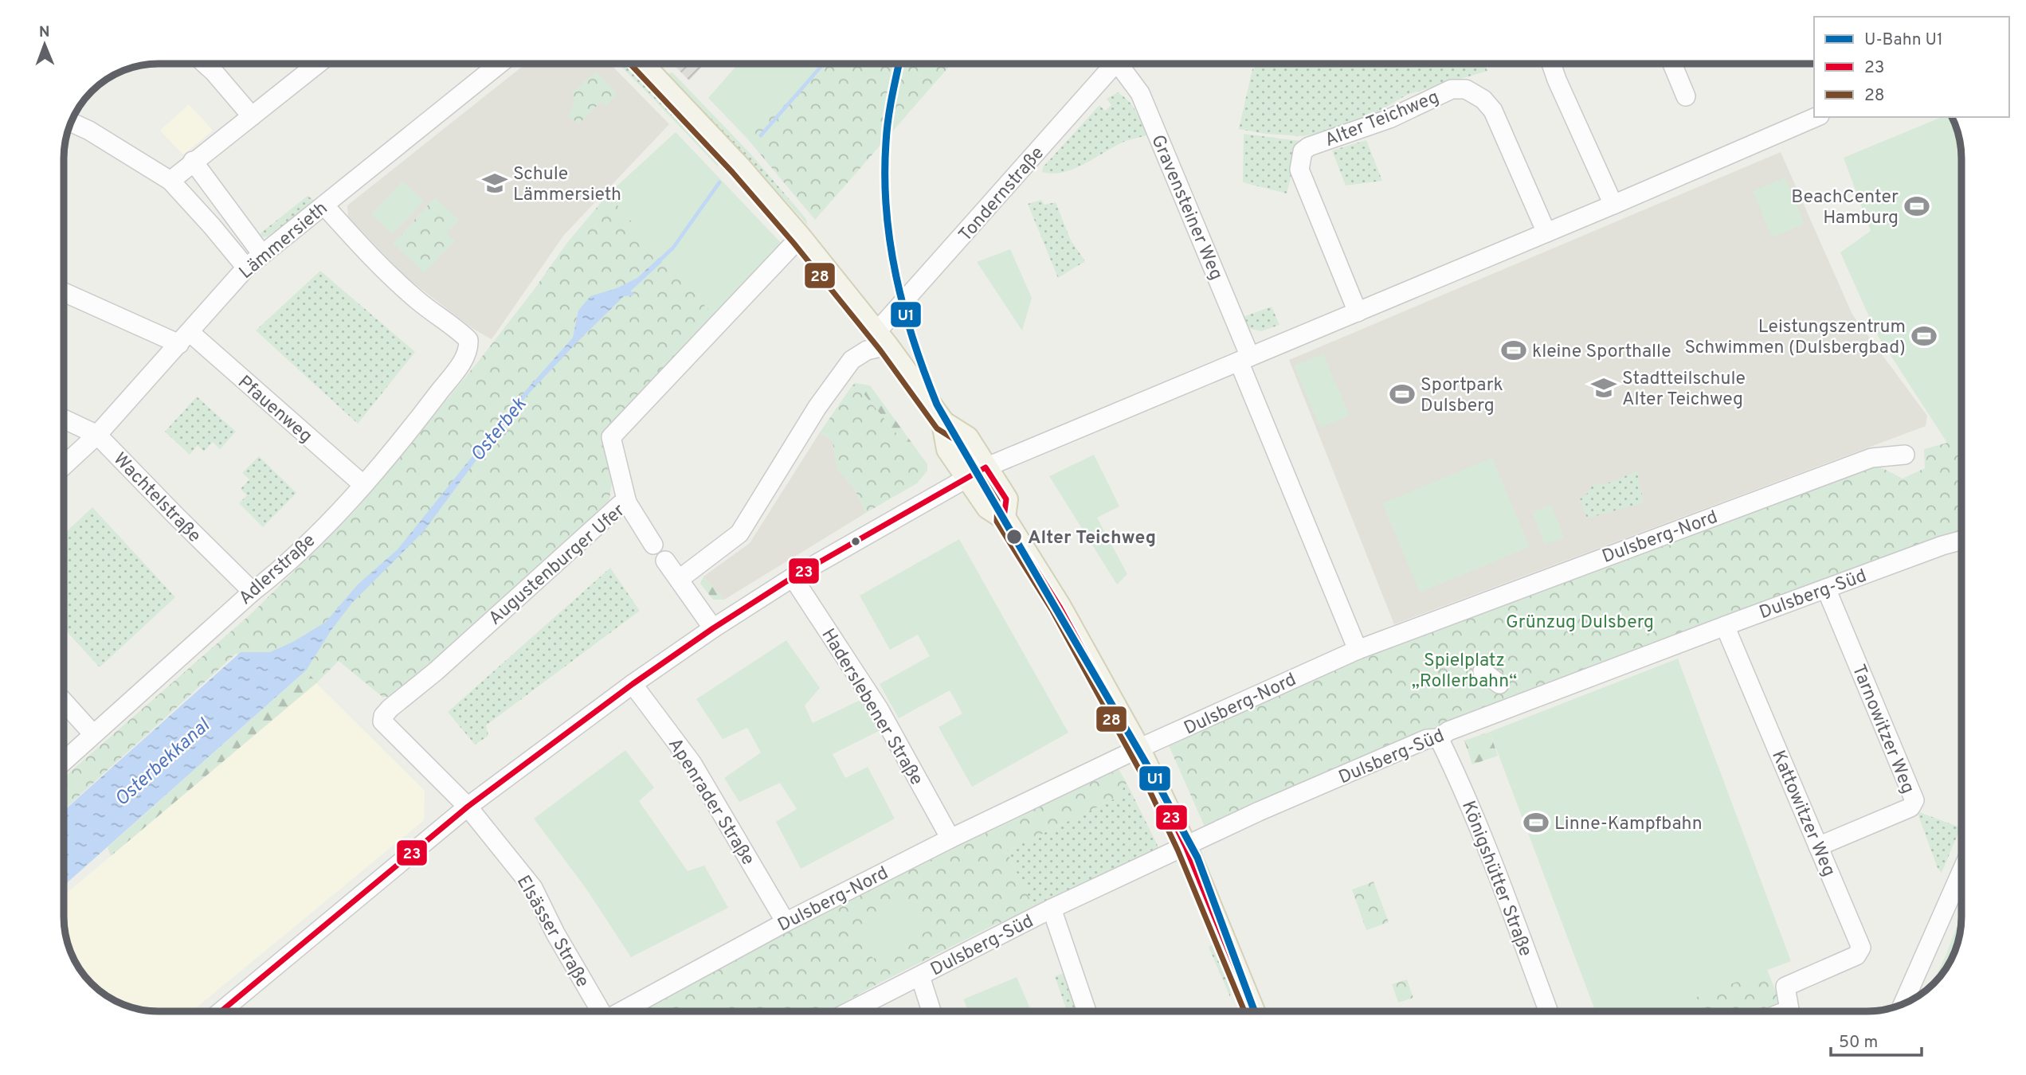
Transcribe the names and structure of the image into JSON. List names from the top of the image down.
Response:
{
  "streets": {
    "street": [
      "Alter Teichweg",
      "Tondernstraße",
      "Gravensteiner Weg",
      "Lämmersieth",
      "Pfauenweg",
      "Wachtelstraße",
      "Dulsberg-Nord",
      "Augustenburger Ufer",
      "Adlerstraße",
      "Dulsberg-Süd",
      "Haderslebener Straße",
      "Tarnowitzer Weg",
      "Apenrader Straße",
      "Kattowitzer Weg",
      "Königshütter Straße",
      "Elsässer Straße"
    ]
  },
  "crossings": [
    ["Gravensteiner Weg", "Dulsberg-Nord"],
    ["Lämmersieth", "Pfauenweg"],
    ["Lämmersieth", "Wachtelstraße"],
    ["Lämmersieth", "Adlerstraße"],
    ["Pfauenweg", "Adlerstraße"],
    ["Wachtelstraße", "Adlerstraße"],
    ["Dulsberg-Nord", "Haderslebener Straße"],
    ["Dulsberg-Nord", "Apenrader Straße"],
    ["Augustenburger Ufer", "Elsässer Straße"],
    ["Dulsberg-Süd", "Tarnowitzer Weg"],
    ["Dulsberg-Süd", "Kattowitzer Weg"],
    ["Dulsberg-Süd", "Königshütter Straße"],
    ["Tarnowitzer Weg", "Kattowitzer Weg"]
  ],
  "water": ["Osterbek", "Osterbekkanal"],
  "parks": ["Grünzug Dulsberg", "Spielplatz „Rollerbahn“"],
  "places": {
    "school or university": ["Schule Lämmersieth", "Stadtteilschule Alter Teichweg"],
    "sports": [
      "BeachCenter Hamburg",
      "Leistungszentrum Schwimmen (Dulsbergbad)",
      "kleine Sporthalle",
      "Sportpark Dulsberg",
      "Linne-Kampfbahn"
    ],
    "other": ["Alter Teichweg"]
  },
  "lines": ["metro line U1", "transit line 28", "transit line 23"],
  "legend": ["U-Bahn U1", "23", "28"],
  "scale_bar": "50 m",
  "north": "top"
}
